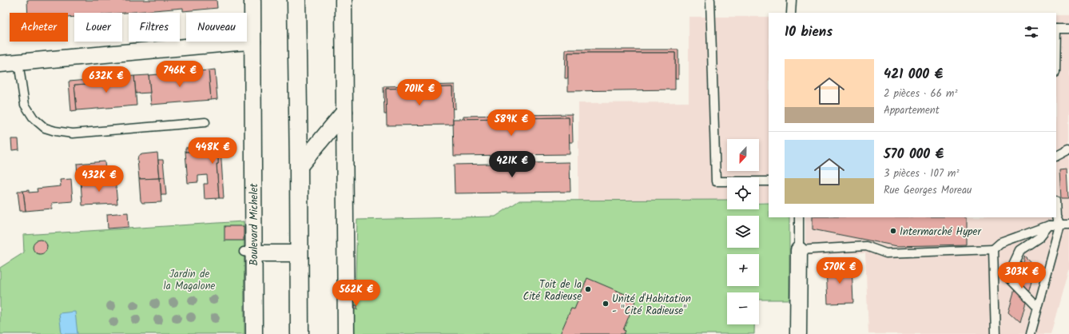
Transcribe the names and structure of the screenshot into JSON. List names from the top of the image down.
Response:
{
  "streets": {
    "street": ["Boulevard Michelet"]
  },
  "parks": ["Jardin de la Magalone"],
  "places": ["Intermarché Hyper", "Toit de la Cité Radieuse", "Unité d'Habitation - \"Cité Radieuse\""],
  "north": "bottom",
  "page": {
    "chip": [
      "Acheter",
      "Louer",
      "Filtres",
      "Nouveau"
    ],
    "heading": "10 biens",
    "list": [
      {
        "name": "421 000 €",
        "note": "2 pièces · 66 m² · Appartement"
      },
      {
        "name": "570 000 €",
        "note": "3 pièces · 107 m² · Rue Georges Moreau"
      }
    ],
    "price": [
      "746K €",
      "632K €",
      "701K €",
      "589K €",
      "448K €",
      "421K €",
      "432K €",
      "570K €",
      "303K €",
      "562K €"
    ],
    "map_buttons": ["+", "−"]
  }
}
